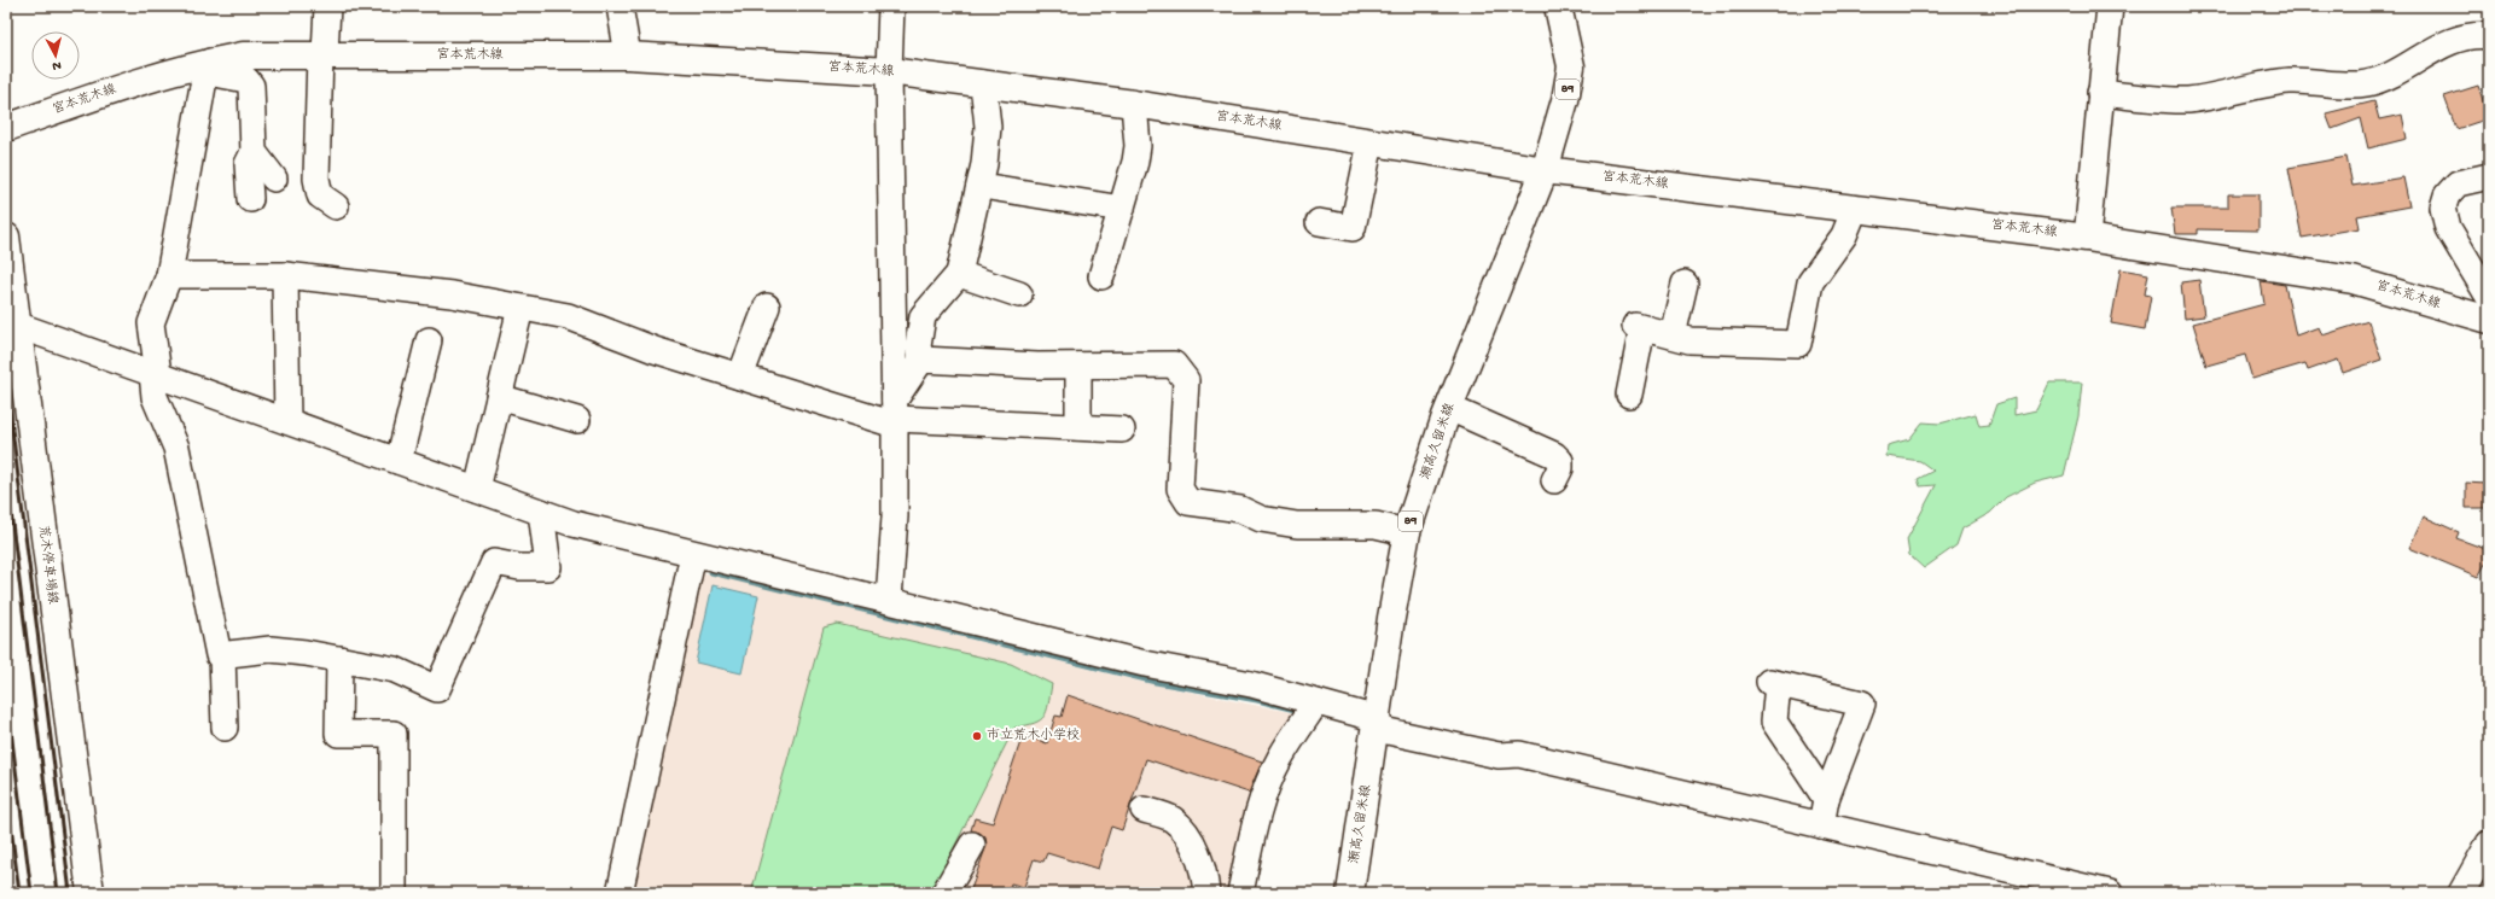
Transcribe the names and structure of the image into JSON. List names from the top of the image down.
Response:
{
  "streets": {
    "main road": [
      "宮本荒木線",
      "89",
      "瀬高久留米線",
      "荒木停車場線"
    ]
  },
  "crossings": [
    ["宮本荒木線", "瀬高久留米線"]
  ],
  "places": ["市立荒木小学校"],
  "north": "bottom"
}
